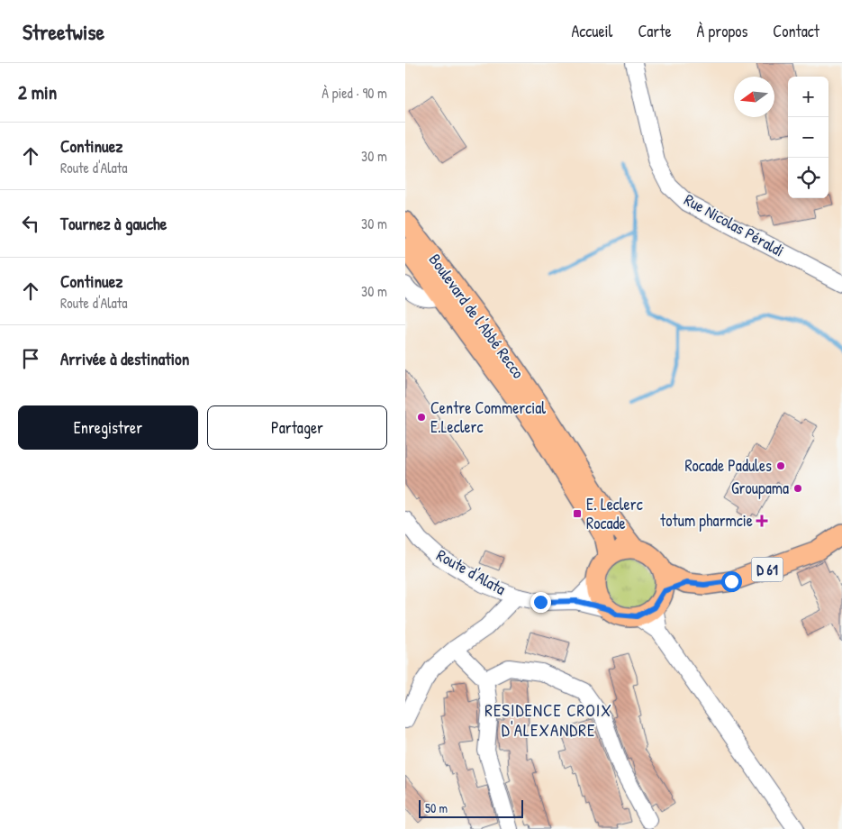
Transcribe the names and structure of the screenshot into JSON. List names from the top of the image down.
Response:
{
  "streets": {
    "main road": ["Boulevard de l'Abbé Recco", "D 61"],
    "street": ["Rue Nicolas Péraldi", "Route d'Alata"]
  },
  "crossings": [
    ["Boulevard de l'Abbé Recco", "D 61"],
    ["Boulevard de l'Abbé Recco", "Route d'Alata"],
    ["D 61", "Route d'Alata"]
  ],
  "districts": ["RESIDENCE CROIX D'ALEXANDRE"],
  "places": {
    "other": ["Centre Commercial E.Leclerc", "Rocade Padules", "Groupama"],
    "transit": ["E. Leclerc Rocade"],
    "health": ["totum pharmcie"]
  },
  "scale_bar": "50 m",
  "north": "left",
  "page": {
    "header": "Streetwise",
    "nav": [
      "Accueil",
      "Carte",
      "À propos",
      "Contact"
    ],
    "heading": ["2 min", "À pied · 90 m"],
    "map_buttons": ["+", "−"],
    "list": [
      ["Continuez", "Route d'Alata", "30 m"],
      ["Tournez à gauche", "30 m"],
      ["Continuez", "Route d'Alata", "30 m"],
      "Arrivée à destination"
    ],
    "buttons": ["Enregistrer", "Partager"],
    "scale": "50 m"
  }
}
